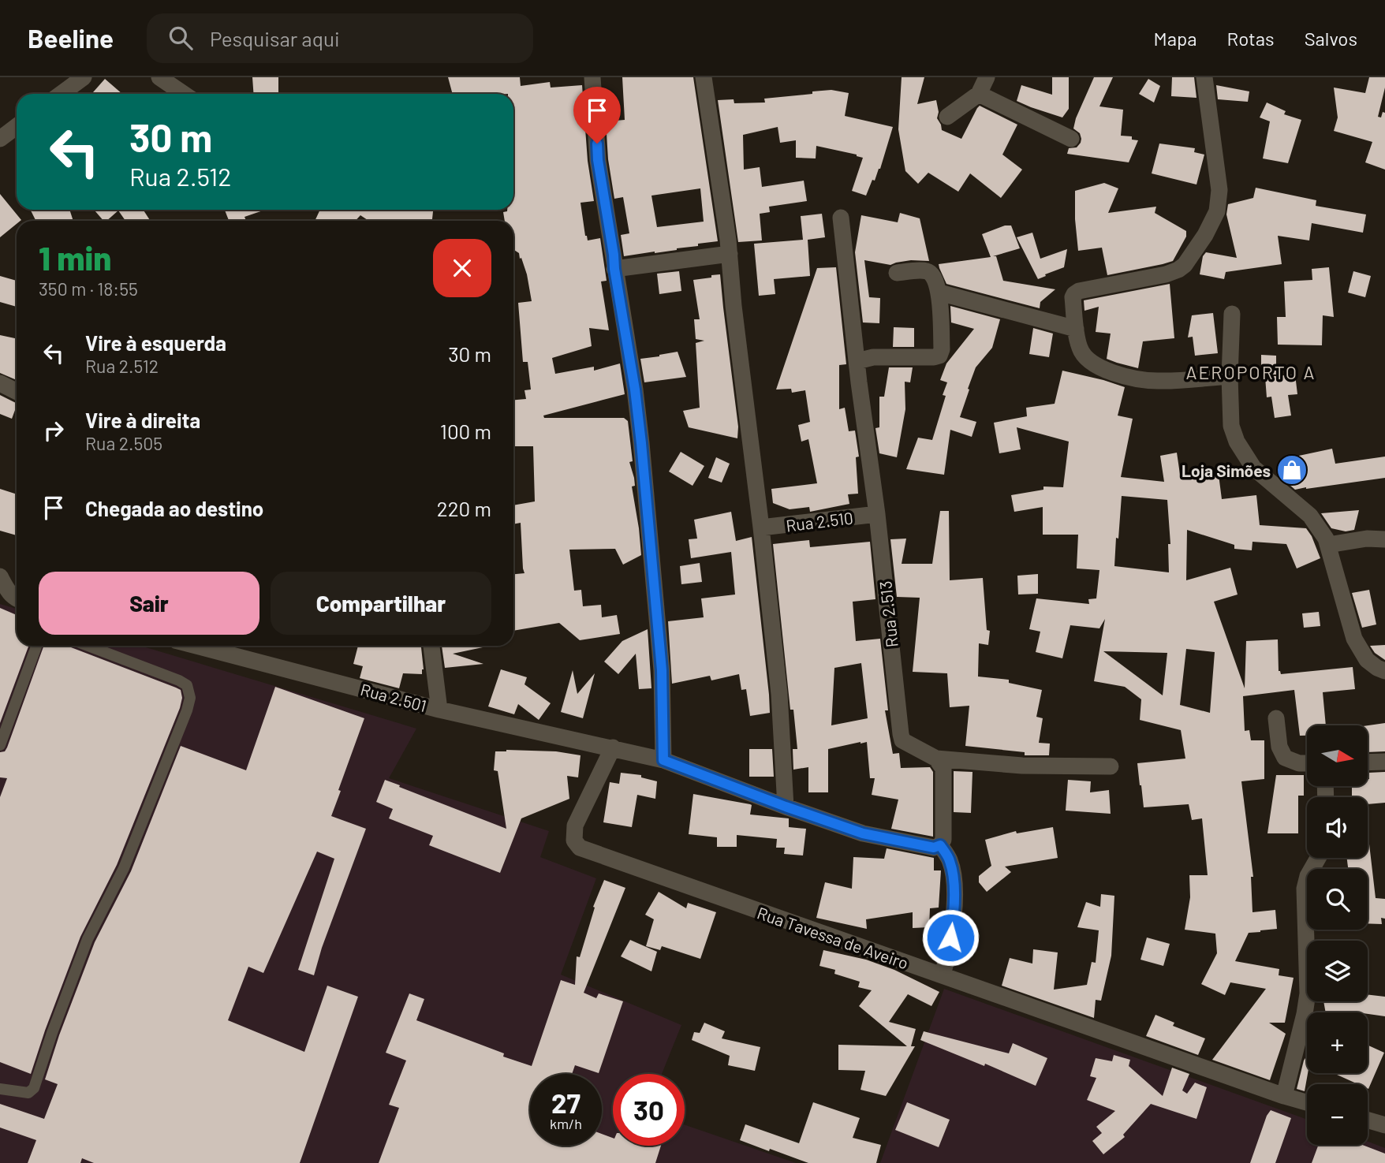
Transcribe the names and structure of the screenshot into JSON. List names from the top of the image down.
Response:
{
  "streets": {
    "street": [
      "Rua 2.510",
      "Rua 2.513",
      "Rua 2.501",
      "Rua Tavessa de Aveiro"
    ]
  },
  "crossings": [
    ["Rua 2.510", "Rua 2.513"],
    ["Rua 2.501", "Rua Tavessa de Aveiro"]
  ],
  "districts": ["AEROPORTO A"],
  "places": {
    "shop": ["Loja Simões"]
  },
  "north": "right",
  "page": {
    "header": "Beeline",
    "search": "Pesquisar aqui",
    "nav": ["Mapa", "Rotas", "Salvos"],
    "turn": ["30 m", "Rua 2.512"],
    "heading": ["1 min", "350 m · 18:55"],
    "list": [
      {
        "name": "Vire à esquerda",
        "note": "Rua 2.512",
        "value": "30 m"
      },
      {
        "name": "Vire à direita",
        "note": "Rua 2.505",
        "value": "100 m"
      },
      {
        "name": "Chegada ao destino",
        "value": "220 m"
      }
    ],
    "buttons": ["Sair", "Compartilhar"],
    "map_buttons": ["+", "−"],
    "speed": "27 km/h",
    "limit": "30"
  }
}
